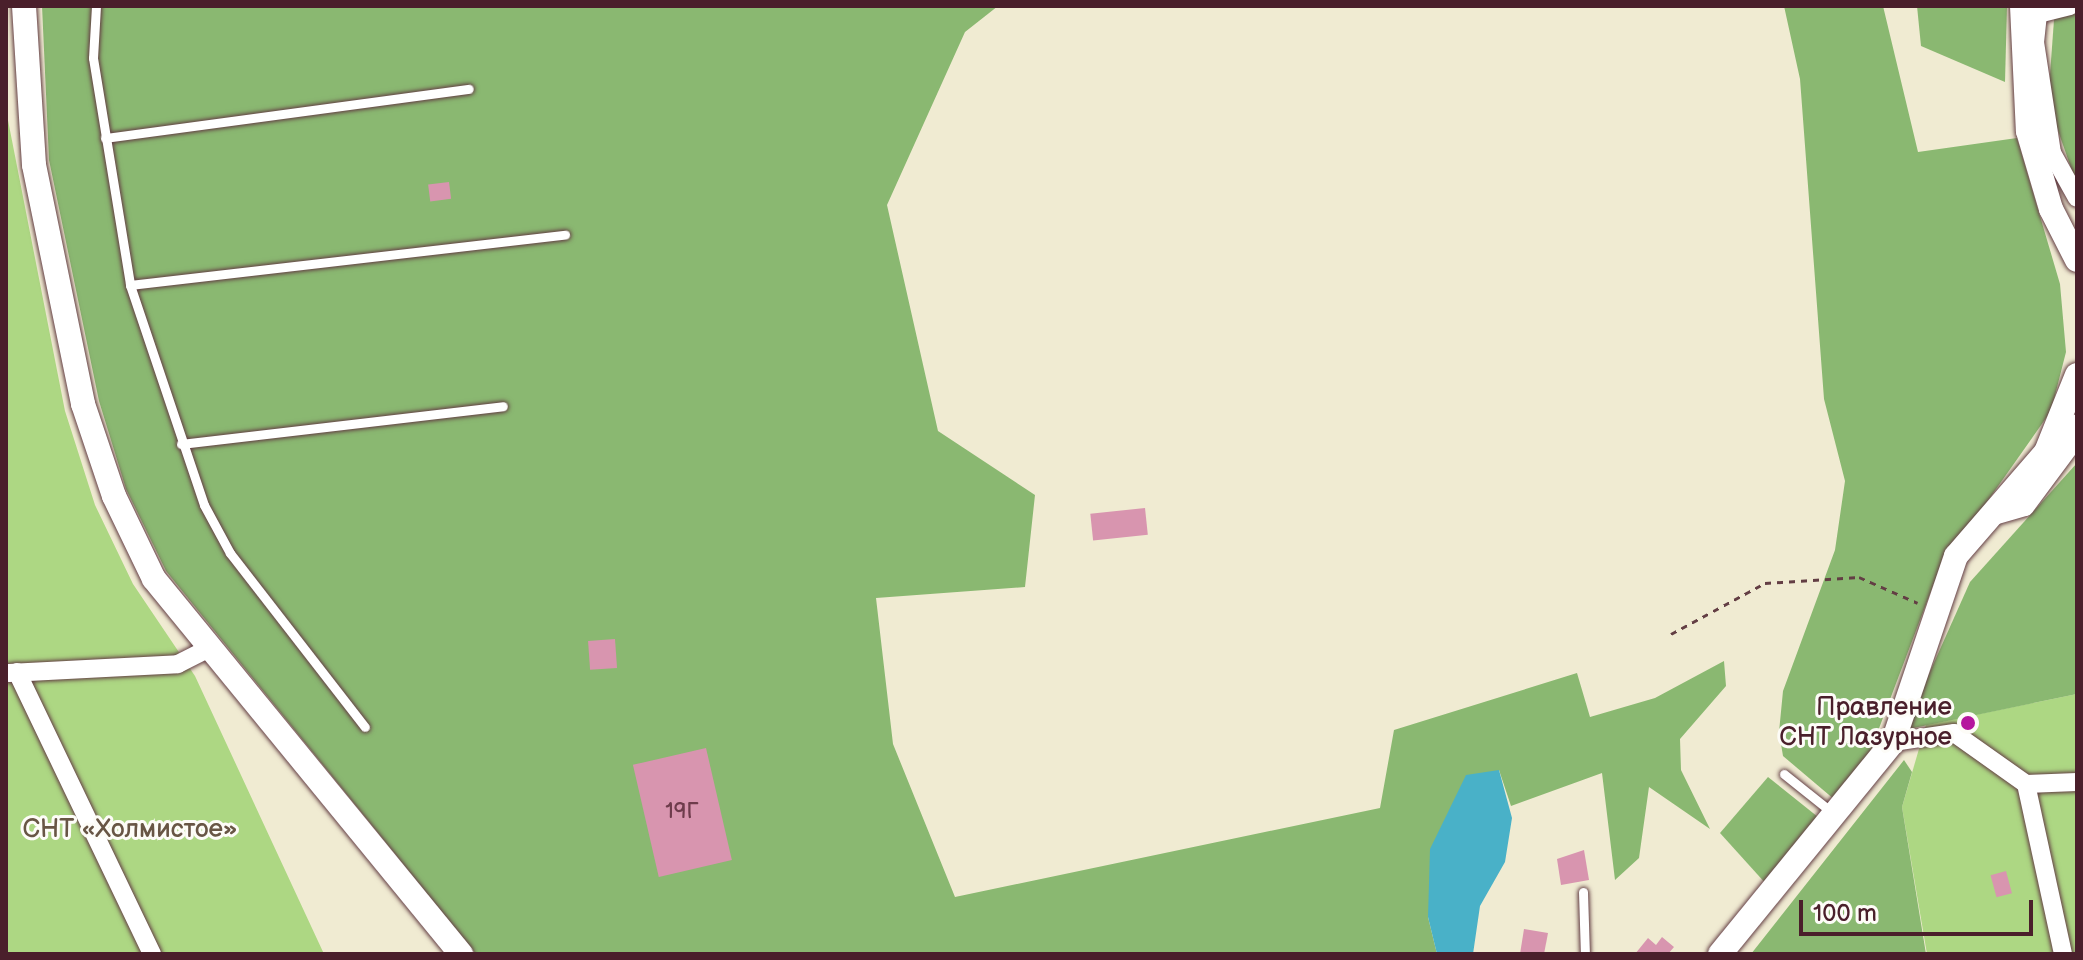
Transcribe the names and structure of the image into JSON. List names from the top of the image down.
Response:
{
  "parks": ["СНТ «Холмистое»"],
  "places": ["Правление СНТ Лазурное"],
  "house_numbers": ["19Г"],
  "scale_bar": "100 m"
}
